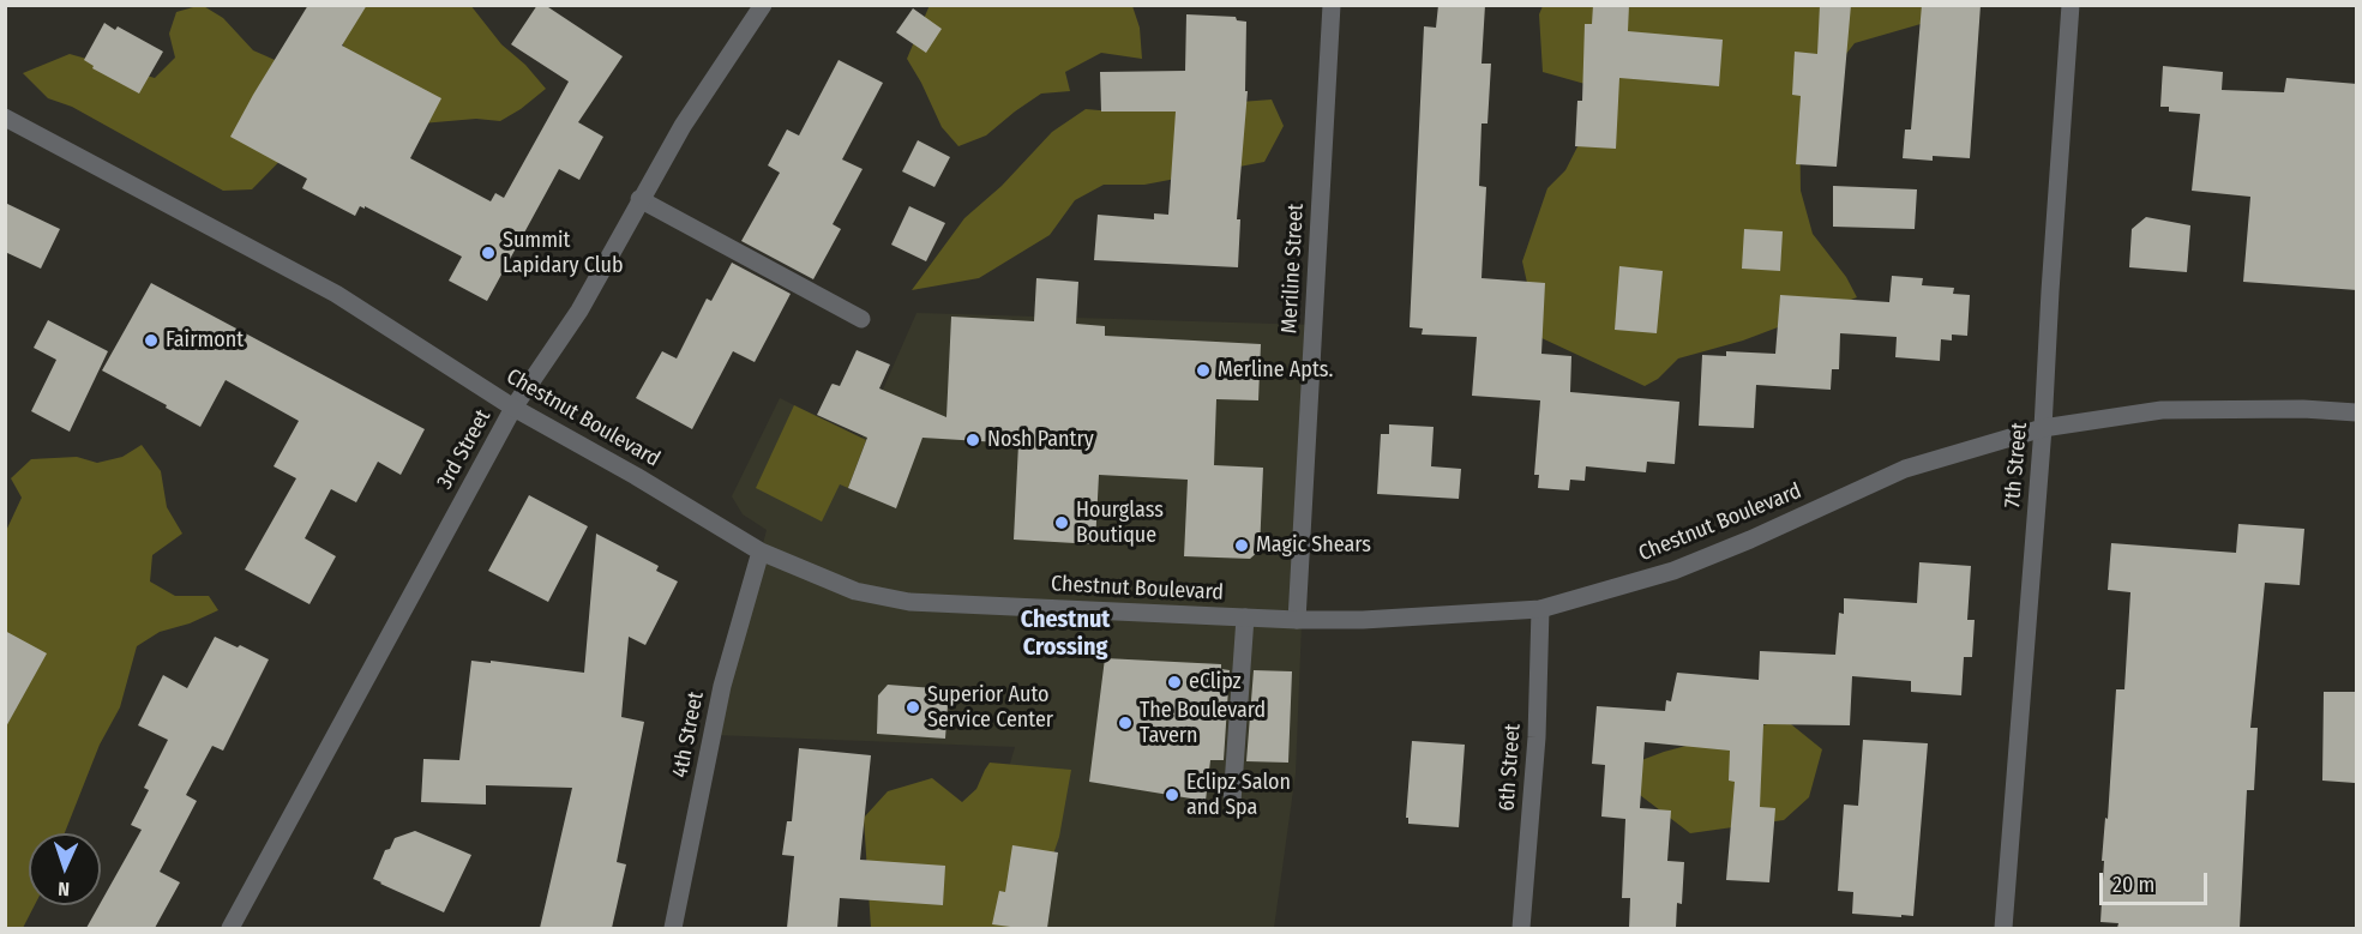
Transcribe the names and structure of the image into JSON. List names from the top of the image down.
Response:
{
  "streets": {
    "street": [
      "Meriline Street",
      "Chestnut Boulevard",
      "3rd Street",
      "7th Street",
      "4th Street",
      "6th Street"
    ]
  },
  "crossings": [
    ["Meriline Street", "Chestnut Boulevard"],
    ["Chestnut Boulevard", "3rd Street"],
    ["Chestnut Boulevard", "7th Street"],
    ["Chestnut Boulevard", "4th Street"],
    ["Chestnut Boulevard", "6th Street"]
  ],
  "districts": ["Chestnut Crossing"],
  "places": [
    "Summit Lapidary Club",
    "Fairmont",
    "Merline Apts.",
    "Nosh Pantry",
    "Hourglass Boutique",
    "Magic Shears",
    "eClipz",
    "Superior Auto Service Center",
    "The Boulevard Tavern",
    "Eclipz Salon and Spa"
  ],
  "scale_bar": "20 m",
  "north": "bottom"
}
